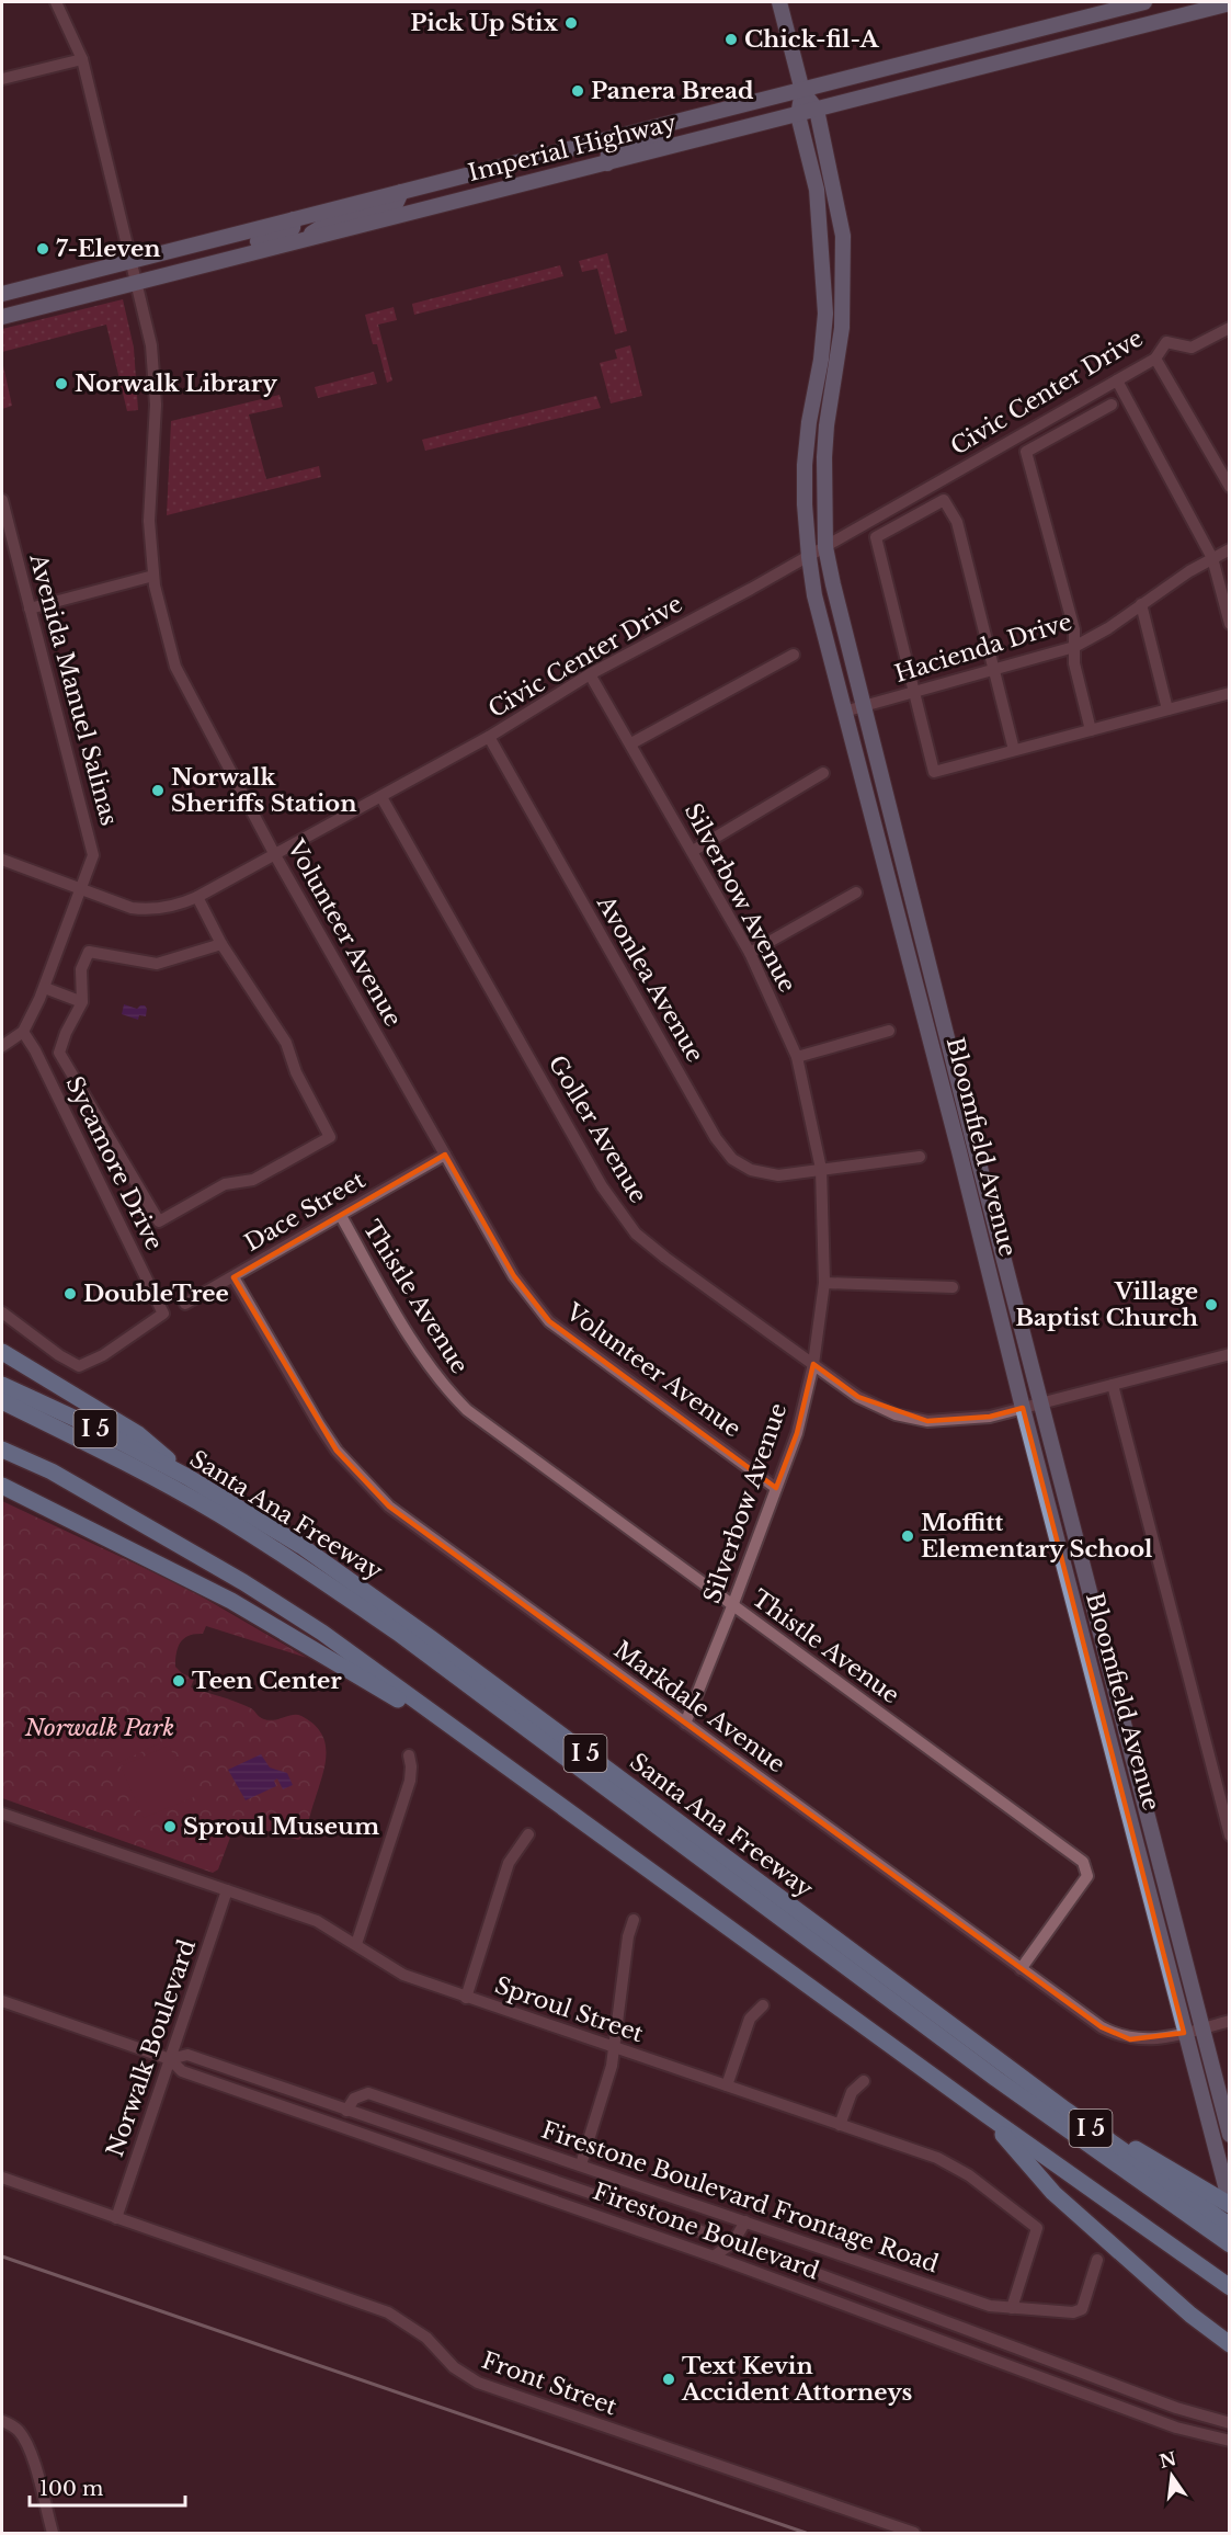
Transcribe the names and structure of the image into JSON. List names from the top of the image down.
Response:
{
  "streets": {
    "highway": ["I 5", "Santa Ana Freeway"],
    "main road": ["Imperial Highway", "Bloomfield Avenue"],
    "street": [
      "Civic Center Drive",
      "Hacienda Drive",
      "Avenida Manuel Salinas",
      "Silverbow Avenue",
      "Volunteer Avenue",
      "Avonlea Avenue",
      "Goller Avenue",
      "Sycamore Drive",
      "Dace Street",
      "Thistle Avenue",
      "Markdale Avenue",
      "Sproul Street",
      "Norwalk Boulevard",
      "Firestone Boulevard Frontage Road",
      "Firestone Boulevard",
      "Front Street"
    ]
  },
  "crossings": [
    ["Imperial Highway", "Volunteer Avenue"],
    ["Imperial Highway", "Bloomfield Avenue"],
    ["Civic Center Drive", "Avenida Manuel Salinas"],
    ["Civic Center Drive", "Silverbow Avenue"],
    ["Civic Center Drive", "Volunteer Avenue"],
    ["Civic Center Drive", "Avonlea Avenue"],
    ["Civic Center Drive", "Goller Avenue"],
    ["Civic Center Drive", "Bloomfield Avenue"],
    ["Hacienda Drive", "Bloomfield Avenue"],
    ["Avenida Manuel Salinas", "Sycamore Drive"],
    ["Silverbow Avenue", "Volunteer Avenue"],
    ["Silverbow Avenue", "Avonlea Avenue"],
    ["Silverbow Avenue", "Goller Avenue"],
    ["Silverbow Avenue", "Thistle Avenue"],
    ["Silverbow Avenue", "Markdale Avenue"],
    ["Volunteer Avenue", "Dace Street"],
    ["Goller Avenue", "Bloomfield Avenue"],
    ["Bloomfield Avenue", "Markdale Avenue"],
    ["Dace Street", "Thistle Avenue"],
    ["Dace Street", "Markdale Avenue"],
    ["Thistle Avenue", "Markdale Avenue"],
    ["Sproul Street", "Norwalk Boulevard"],
    ["Sproul Street", "Firestone Boulevard Frontage Road"],
    ["Norwalk Boulevard", "Firestone Boulevard"],
    ["Norwalk Boulevard", "Front Street"],
    ["Firestone Boulevard Frontage Road", "Firestone Boulevard"]
  ],
  "parks": ["Norwalk Park"],
  "places": [
    "Pick Up Stix",
    "Chick-fil-A",
    "Panera Bread",
    "7-Eleven",
    "Norwalk Library",
    "Norwalk Sheriffs Station",
    "DoubleTree",
    "Village Baptist Church",
    "Moffitt Elementary School",
    "Teen Center",
    "Sproul Museum",
    "Text Kevin Accident Attorneys"
  ],
  "scale_bar": "100 m",
  "north": "top"
}
